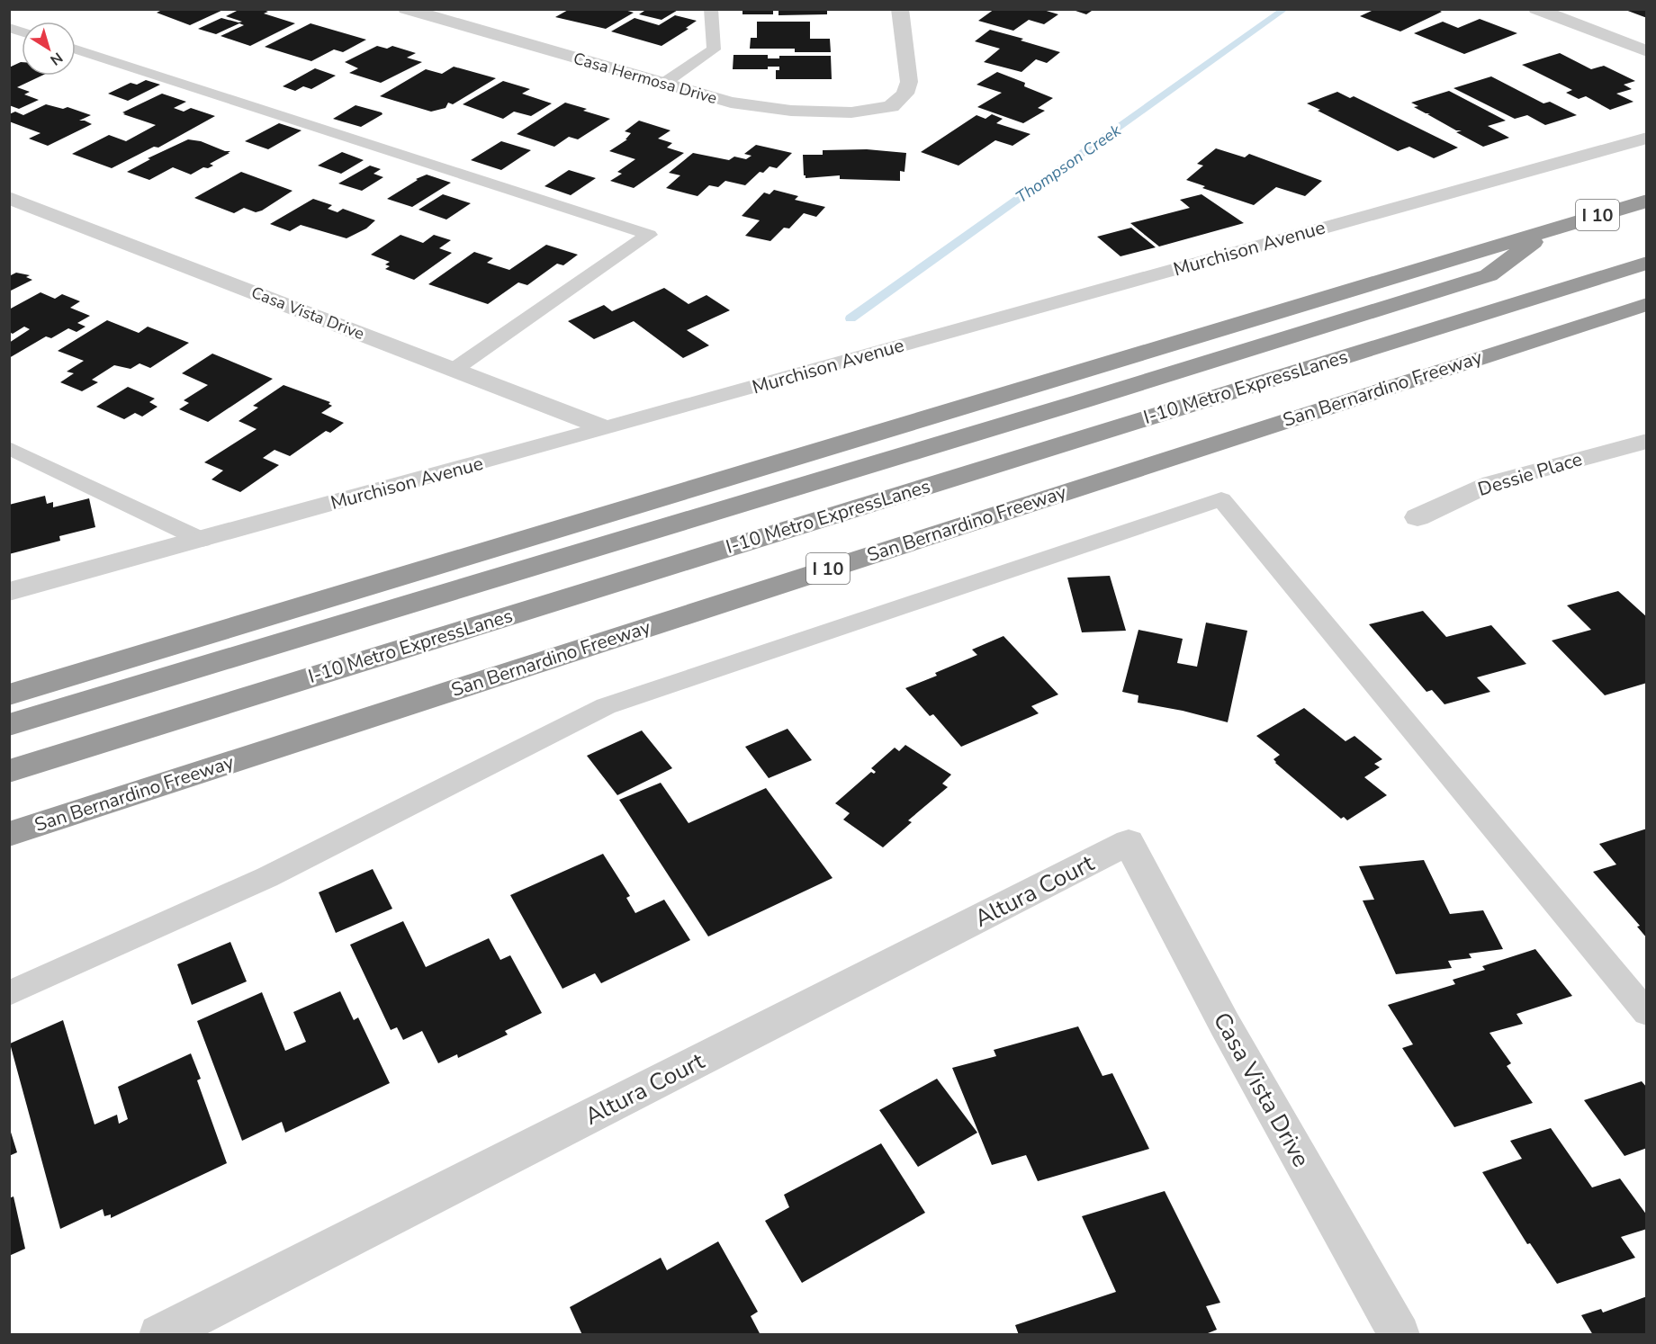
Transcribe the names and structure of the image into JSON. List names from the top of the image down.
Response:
{
  "streets": {
    "highway": ["I 10", "I-10 Metro ExpressLanes", "San Bernardino Freeway"],
    "street": [
      "Casa Hermosa Drive",
      "Murchison Avenue",
      "Casa Vista Drive",
      "Dessie Place",
      "Altura Court"
    ]
  },
  "crossings": [
    ["I 10", "I-10 Metro ExpressLanes"],
    ["Murchison Avenue", "Casa Vista Drive"],
    ["Casa Vista Drive", "Altura Court"]
  ],
  "water": ["Thompson Creek"],
  "north": "bottom right"
}
